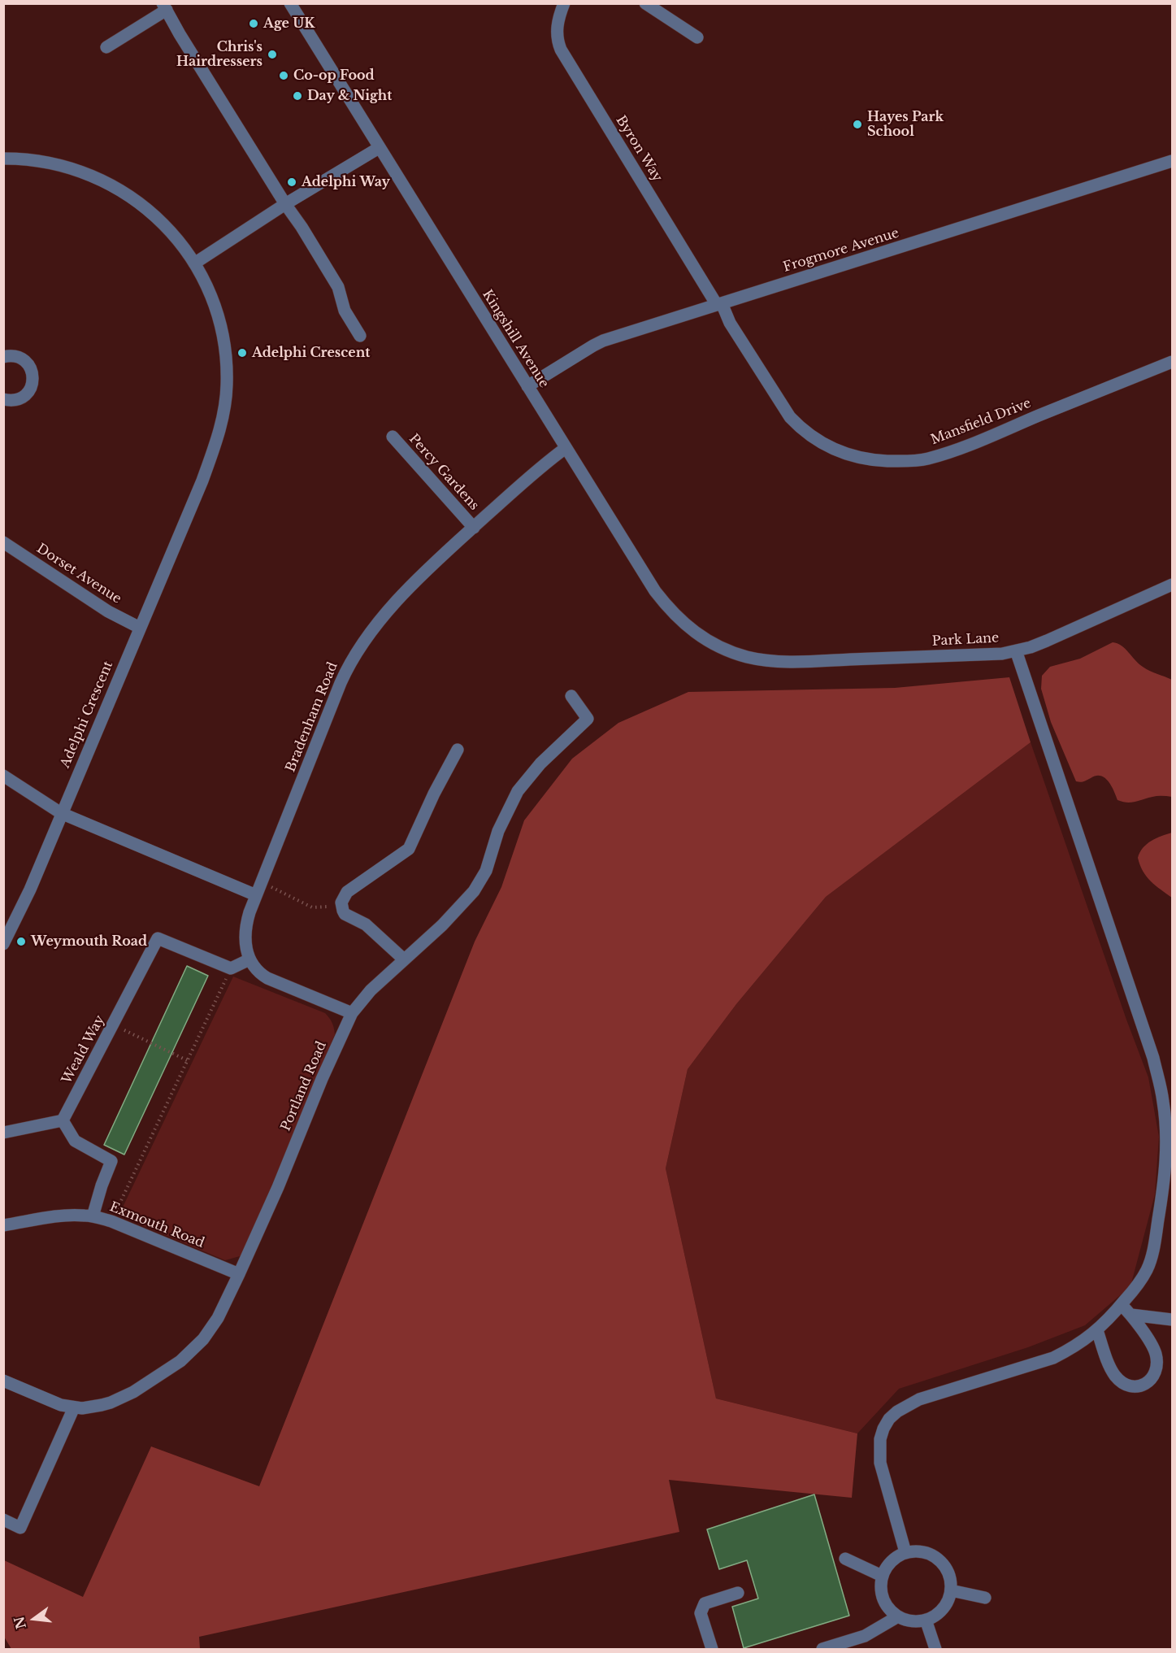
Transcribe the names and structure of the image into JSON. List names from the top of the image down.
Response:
{
  "streets": {
    "street": [
      "Byron Way",
      "Frogmore Avenue",
      "Kingshill Avenue",
      "Mansfield Drive",
      "Percy Gardens",
      "Dorset Avenue",
      "Park Lane",
      "Adelphi Crescent",
      "Bradenham Road",
      "Weald Way",
      "Portland Road",
      "Exmouth Road"
    ]
  },
  "crossings": [
    ["Byron Way", "Frogmore Avenue"],
    ["Byron Way", "Mansfield Drive"],
    ["Frogmore Avenue", "Kingshill Avenue"],
    ["Frogmore Avenue", "Mansfield Drive"],
    ["Kingshill Avenue", "Park Lane"],
    ["Kingshill Avenue", "Bradenham Road"],
    ["Percy Gardens", "Bradenham Road"],
    ["Dorset Avenue", "Adelphi Crescent"],
    ["Portland Road", "Exmouth Road"]
  ],
  "places": [
    "Age UK",
    "Chris's Hairdressers",
    "Co-op Food",
    "Day & Night",
    "Hayes Park School",
    "Adelphi Way",
    "Adelphi Crescent",
    "Weymouth Road"
  ],
  "north": "left"
}
